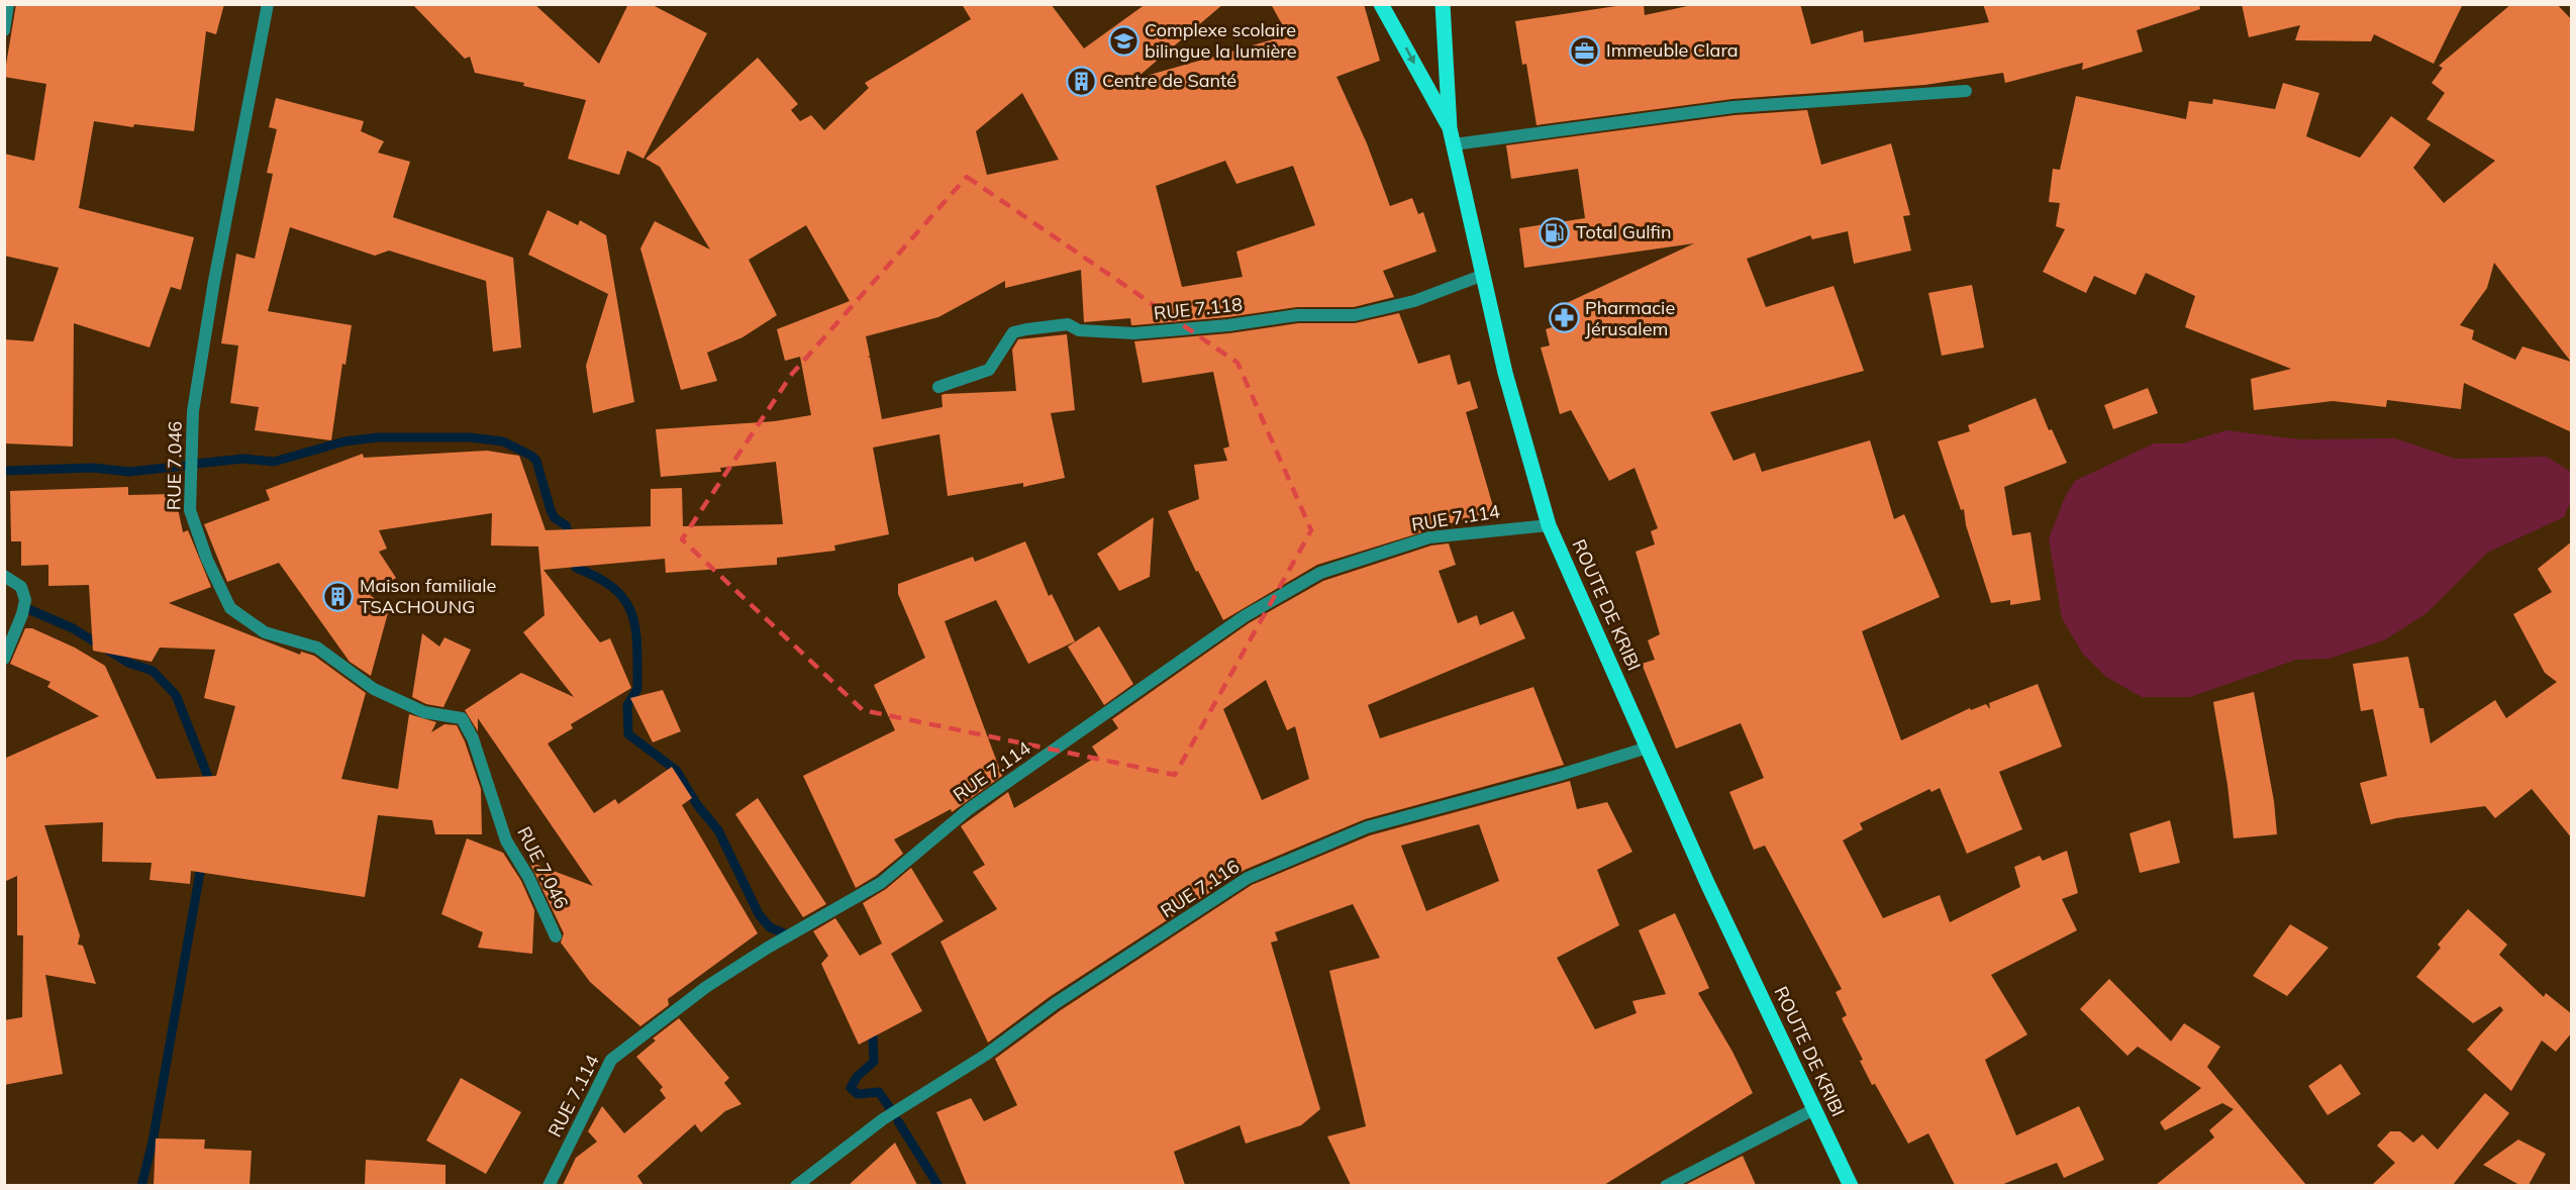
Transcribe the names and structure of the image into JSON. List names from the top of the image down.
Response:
{
  "streets": {
    "main road": ["ROUTE DE KRIBI"],
    "street": [
      "RUE 7.118",
      "RUE 7.046",
      "RUE 7.114",
      "RUE 7.116"
    ]
  },
  "crossings": [
    ["RUE 7.118", "ROUTE DE KRIBI"],
    ["RUE 7.114", "ROUTE DE KRIBI"],
    ["ROUTE DE KRIBI", "RUE 7.116"]
  ],
  "places": {
    "school or university": ["Complexe scolaire bilingue la lumière"],
    "office": ["Immeuble Clara"],
    "building": ["Centre de Santé", "Maison familiale TSACHOUNG"],
    "fuel station": ["Total Gulfin"],
    "pharmacy": ["Pharmacie Jérusalem"]
  }
}
